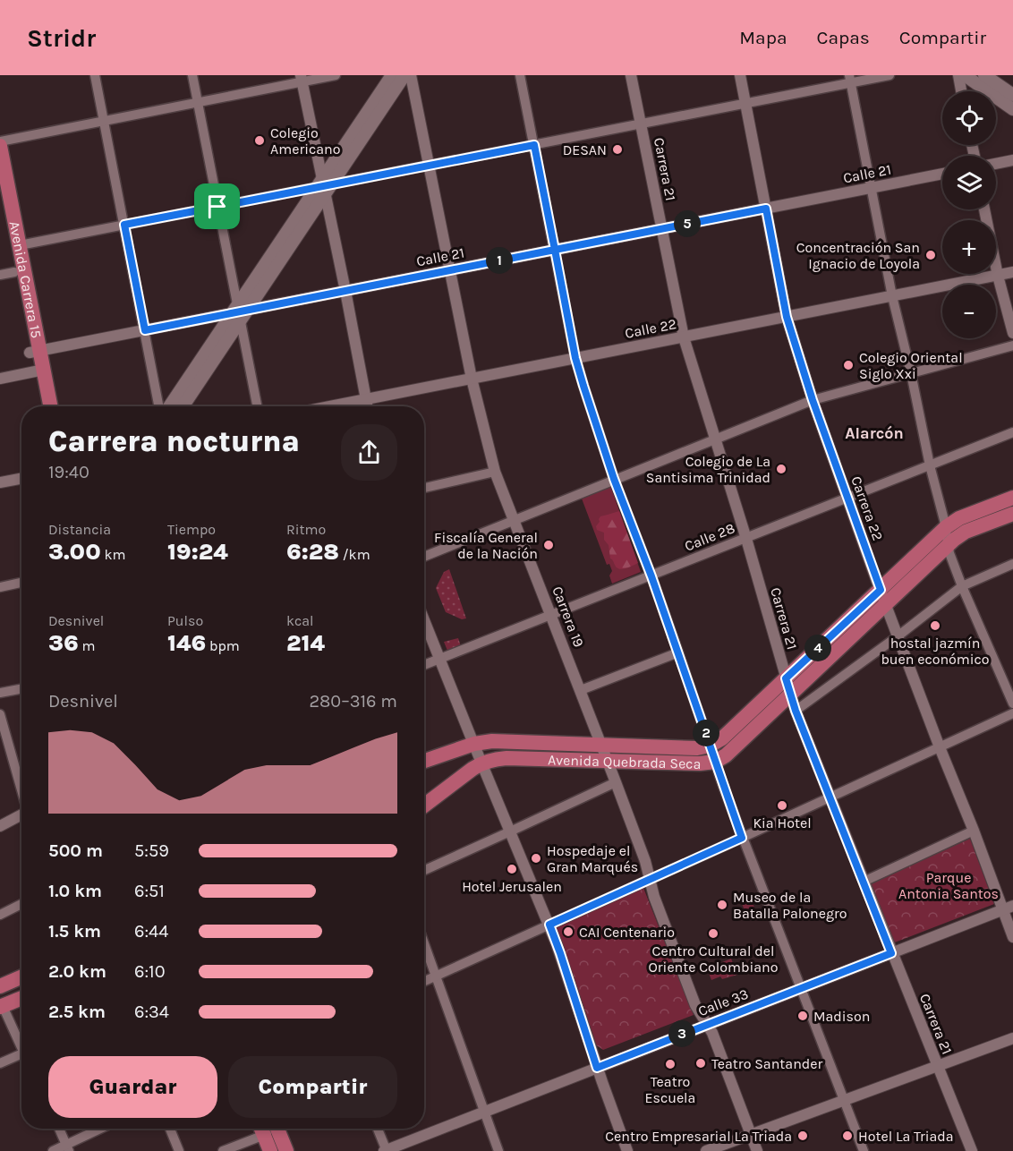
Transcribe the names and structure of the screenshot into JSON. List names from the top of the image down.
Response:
{
  "streets": {
    "main road": ["Avenida Carrera 15", "Avenida Quebrada Seca"],
    "street": [
      "Carrera 21",
      "Calle 21",
      "Calle 22",
      "Carrera 22",
      "Calle 28",
      "Carrera 19",
      "Calle 33"
    ]
  },
  "crossings": [
    ["Carrera 21", "Calle 21"],
    ["Carrera 21", "Calle 22"],
    ["Carrera 21", "Calle 28"],
    ["Carrera 21", "Avenida Quebrada Seca"],
    ["Carrera 21", "Calle 33"],
    ["Calle 21", "Avenida Carrera 15"],
    ["Calle 21", "Carrera 22"],
    ["Calle 21", "Carrera 19"],
    ["Calle 22", "Carrera 22"],
    ["Calle 22", "Carrera 19"],
    ["Carrera 22", "Calle 28"],
    ["Carrera 22", "Avenida Quebrada Seca"],
    ["Carrera 22", "Calle 33"],
    ["Calle 28", "Carrera 19"],
    ["Carrera 19", "Avenida Quebrada Seca"],
    ["Carrera 19", "Calle 33"]
  ],
  "districts": ["Alarcón"],
  "parks": ["Parque Antonia Santos"],
  "places": [
    "Colegio Americano",
    "DESAN",
    "Concentración San Ignacio de Loyola",
    "Colegio Oriental Siglo Xxi",
    "Colegio de La Santisima Trinidad",
    "Fiscalía General de la Nación",
    "hostal jazmín buen económico",
    "Kia Hotel",
    "Hospedaje el Gran Marqués",
    "Hotel Jerusalen",
    "Museo de la Batalla Palonegro",
    "CAI Centenario",
    "Centro Cultural del Oriente Colombiano",
    "Madison",
    "Teatro Santander",
    "Teatro Escuela",
    "Centro Empresarial La Triada",
    "Hotel La Triada"
  ],
  "page": {
    "header": "Stridr",
    "nav": ["Mapa", "Capas", "Compartir"],
    "map_buttons": ["+", "−"],
    "pins": [
      "5",
      "1",
      "4",
      "2",
      "3"
    ],
    "heading": ["Carrera nocturna", "19:40"],
    "stats": [
      ["Distancia", "3.00 km"],
      ["Tiempo", "19:24"],
      ["Ritmo", "6:28 /km"],
      ["Desnivel", "36 m"],
      ["Pulso", "146 bpm"],
      ["kcal", "214"]
    ],
    "chart": ["Desnivel", "280–316 m"],
    "list": [
      {
        "name": "500 m",
        "note": "5:59"
      },
      {
        "name": "1.0 km",
        "note": "6:51"
      },
      {
        "name": "1.5 km",
        "note": "6:44"
      },
      {
        "name": "2.0 km",
        "note": "6:10"
      },
      {
        "name": "2.5 km",
        "note": "6:34"
      }
    ],
    "buttons": ["Guardar", "Compartir"]
  }
}
